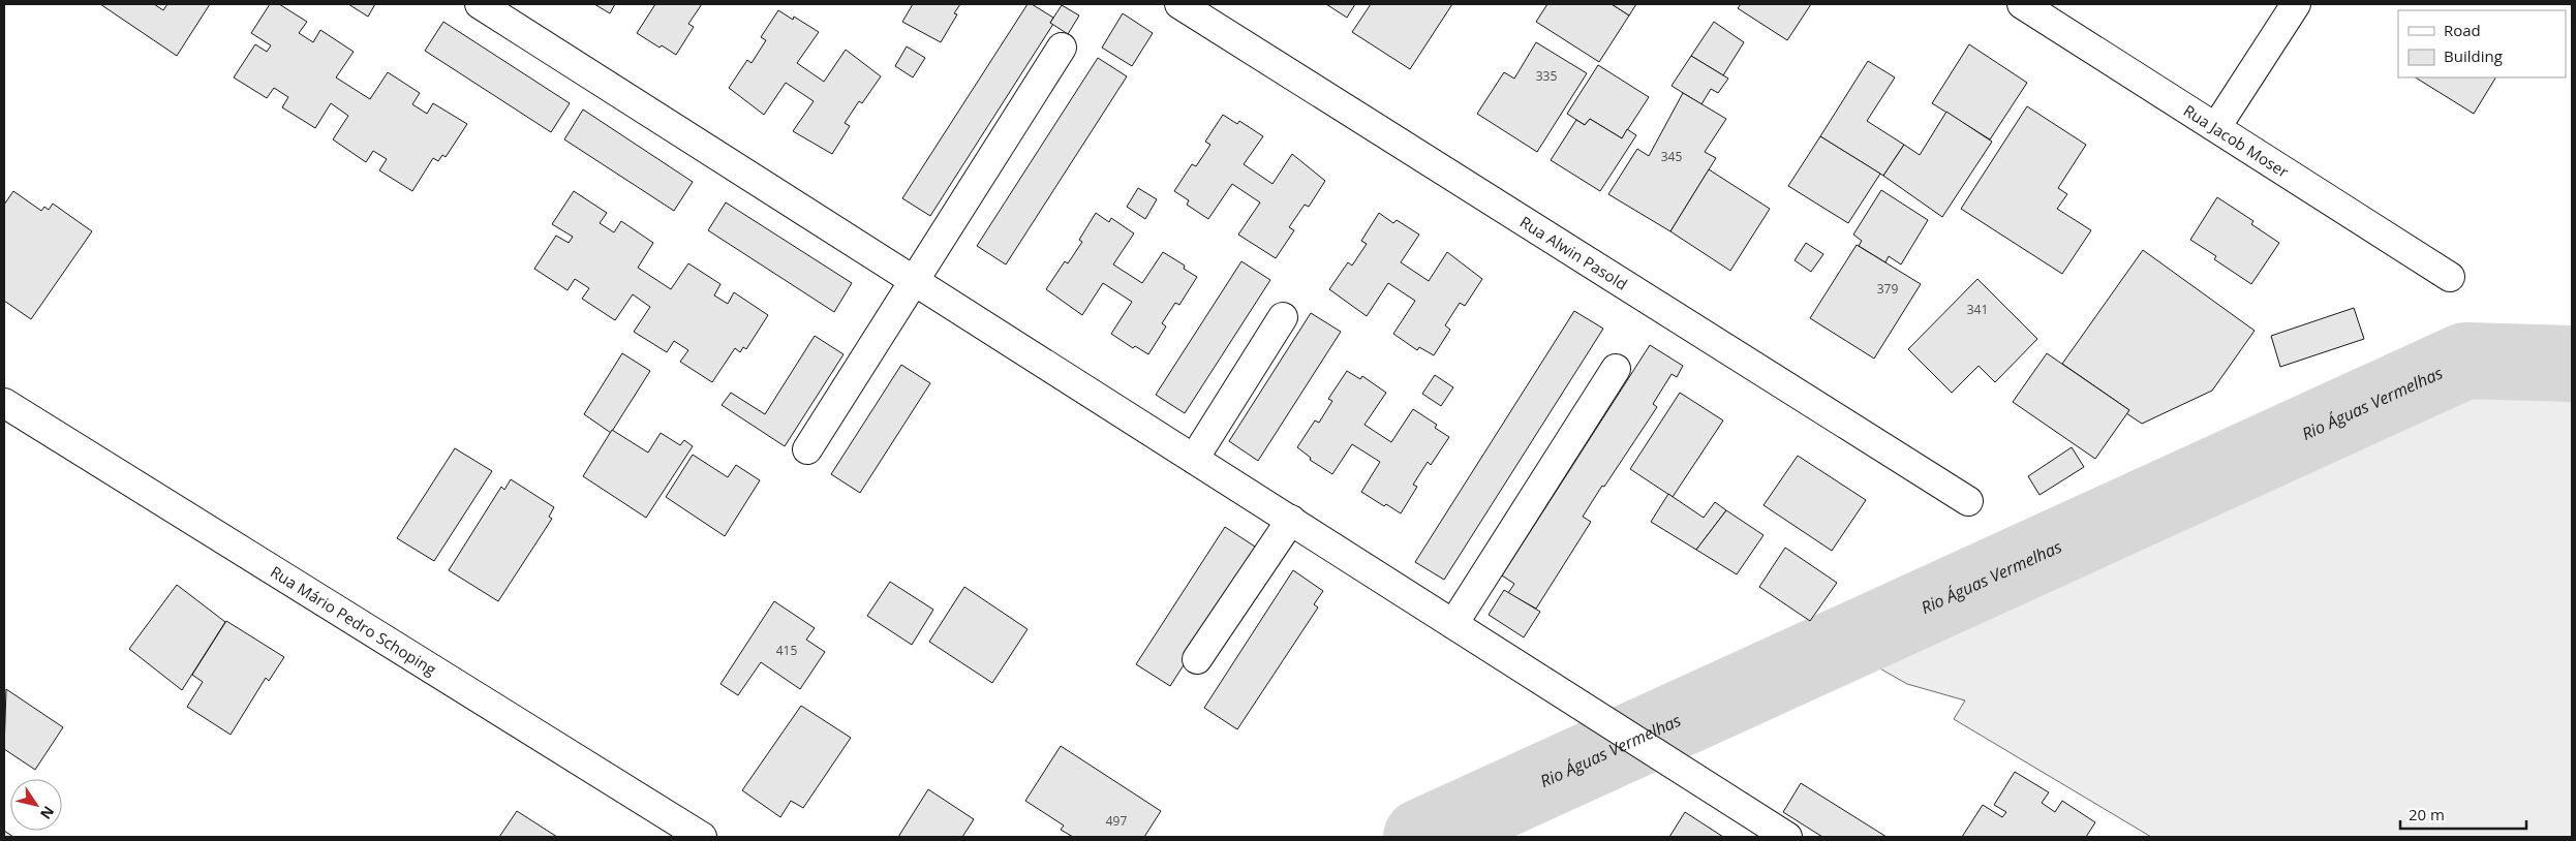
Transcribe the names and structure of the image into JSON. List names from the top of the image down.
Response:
{
  "streets": {
    "street": ["Rua Jacob Moser", "Rua Alwin Pasold", "Rua Mário Pedro Schoping"]
  },
  "water": ["Rio Águas Vermelhas"],
  "house_numbers": [
    "335",
    "345",
    "379",
    "341",
    "415",
    "497"
  ],
  "legend": ["Road", "Building"],
  "scale_bar": "20 m",
  "north": "bottom right"
}
